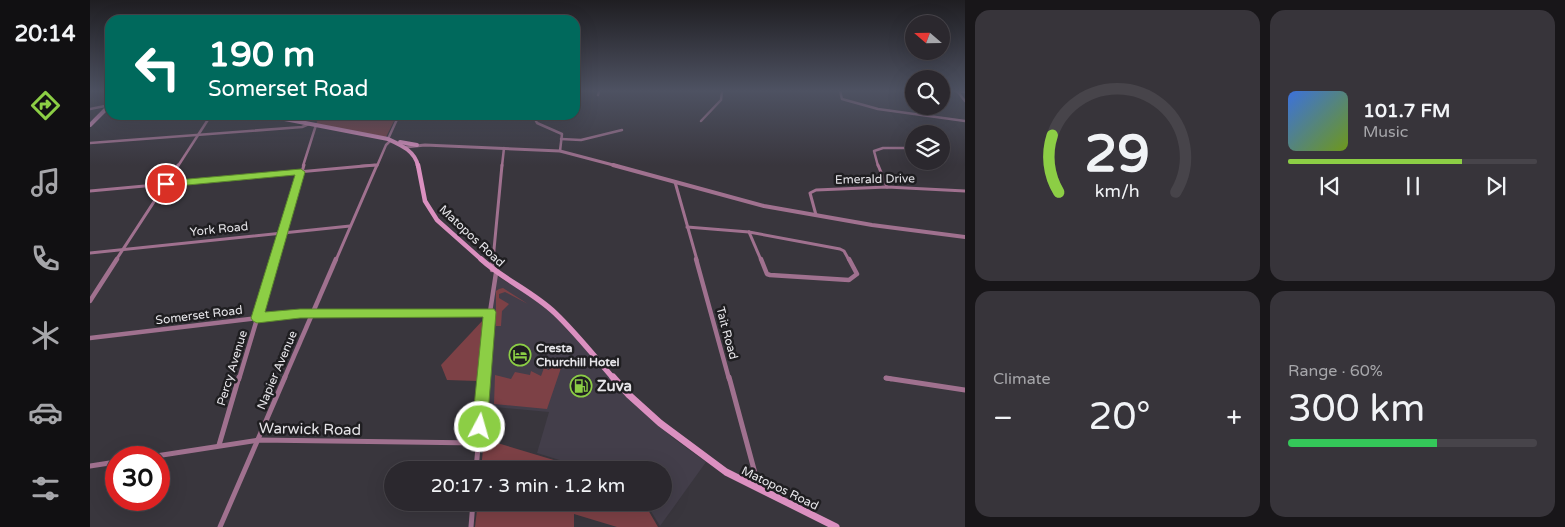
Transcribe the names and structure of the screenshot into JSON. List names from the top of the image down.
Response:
{
  "streets": {
    "main road": ["Matopos Road"],
    "street": [
      "Emerald Drive",
      "York Road",
      "Somerset Road",
      "Tait Road",
      "Percy Avenue",
      "Napier Avenue",
      "Warwick Road"
    ]
  },
  "crossings": [
    ["York Road", "Percy Avenue"],
    ["York Road", "Napier Avenue"],
    ["Matopos Road", "Tait Road"],
    ["Somerset Road", "Percy Avenue"],
    ["Somerset Road", "Napier Avenue"],
    ["Percy Avenue", "Warwick Road"],
    ["Napier Avenue", "Warwick Road"]
  ],
  "places": {
    "hotel": ["Cresta Churchill Hotel"],
    "fuel station": ["Zuva"]
  },
  "north": "left",
  "page": {
    "tabs": "20:14",
    "turn": ["190 m", "Somerset Road"],
    "song": ["101.7 FM", "Music"],
    "tile": [
      "Climate",
      ["Range · 60%", "300 km"]
    ],
    "heat": ["−", "20°", "+"],
    "limit": "30",
    "trip": "20:17 · 3 min · 1.2 km",
    "gauge": ["29", "km/h"]
  }
}
